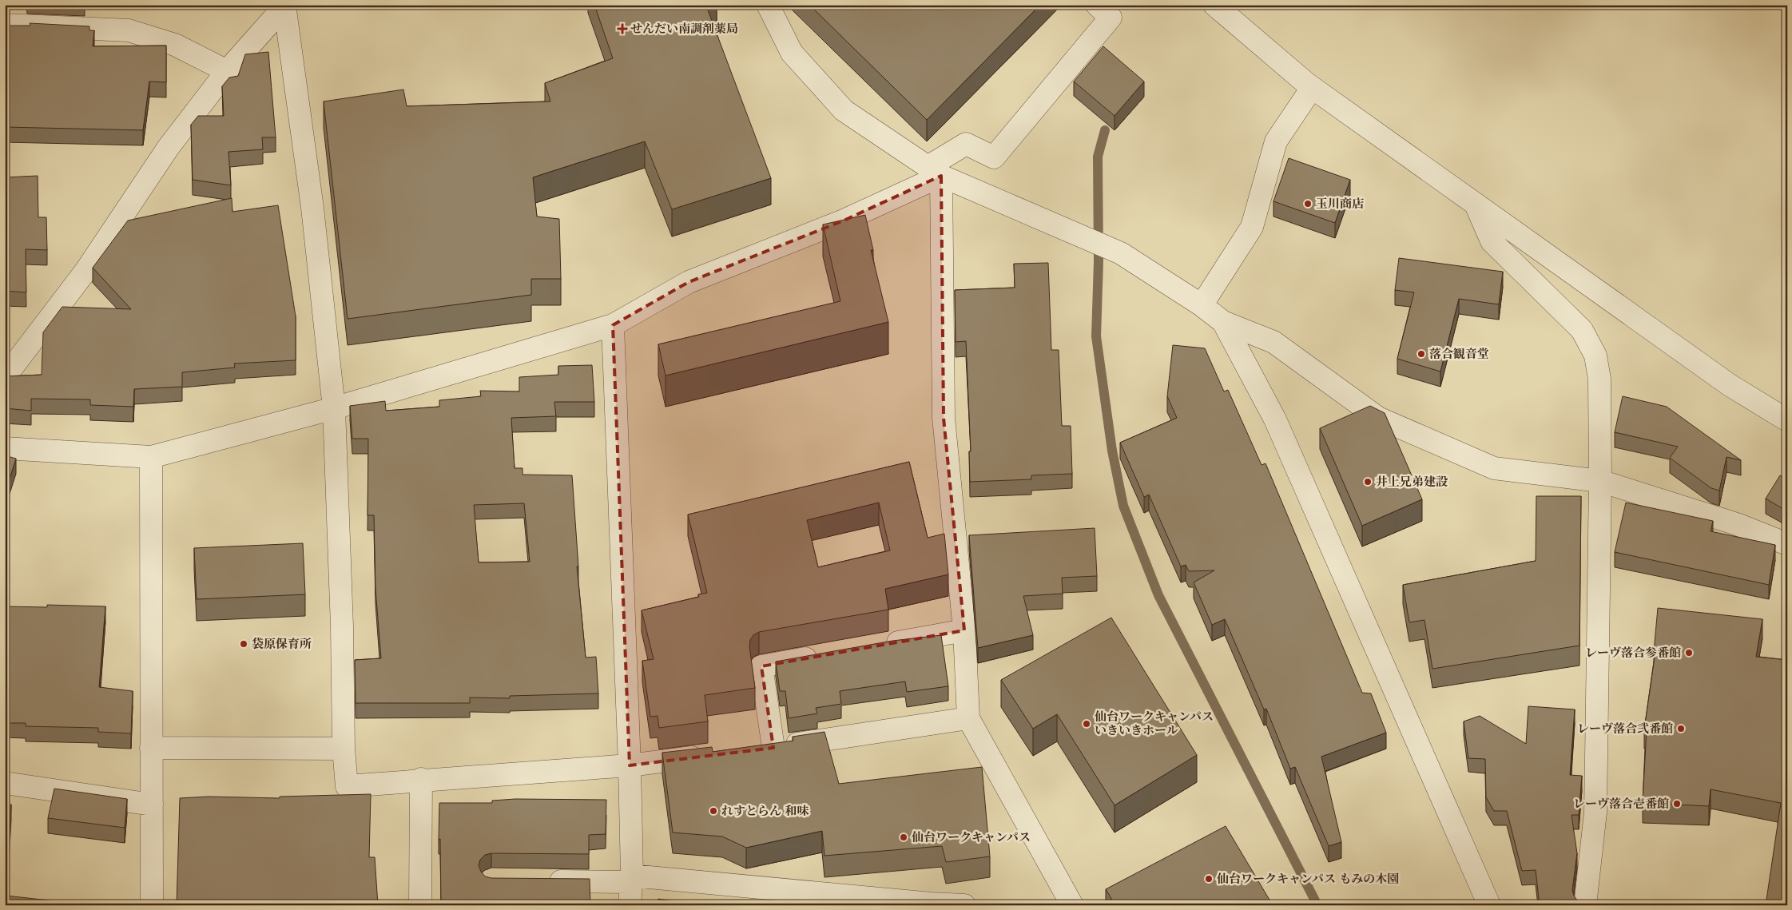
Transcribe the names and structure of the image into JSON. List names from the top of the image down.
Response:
{
  "places": {
    "health": ["せんだい南調剤薬局"],
    "other": [
      "玉川商店",
      "落合観音堂",
      "井上兄弟建設",
      "袋原保育所",
      "レーヴ落合参番館",
      "仙台ワークキャンパス いきいきホール",
      "レーヴ落合弐番館",
      "レーヴ落合壱番館",
      "れすとらん 和味",
      "仙台ワークキャンパス",
      "仙台ワークキャンパス もみの木園"
    ]
  }
}
